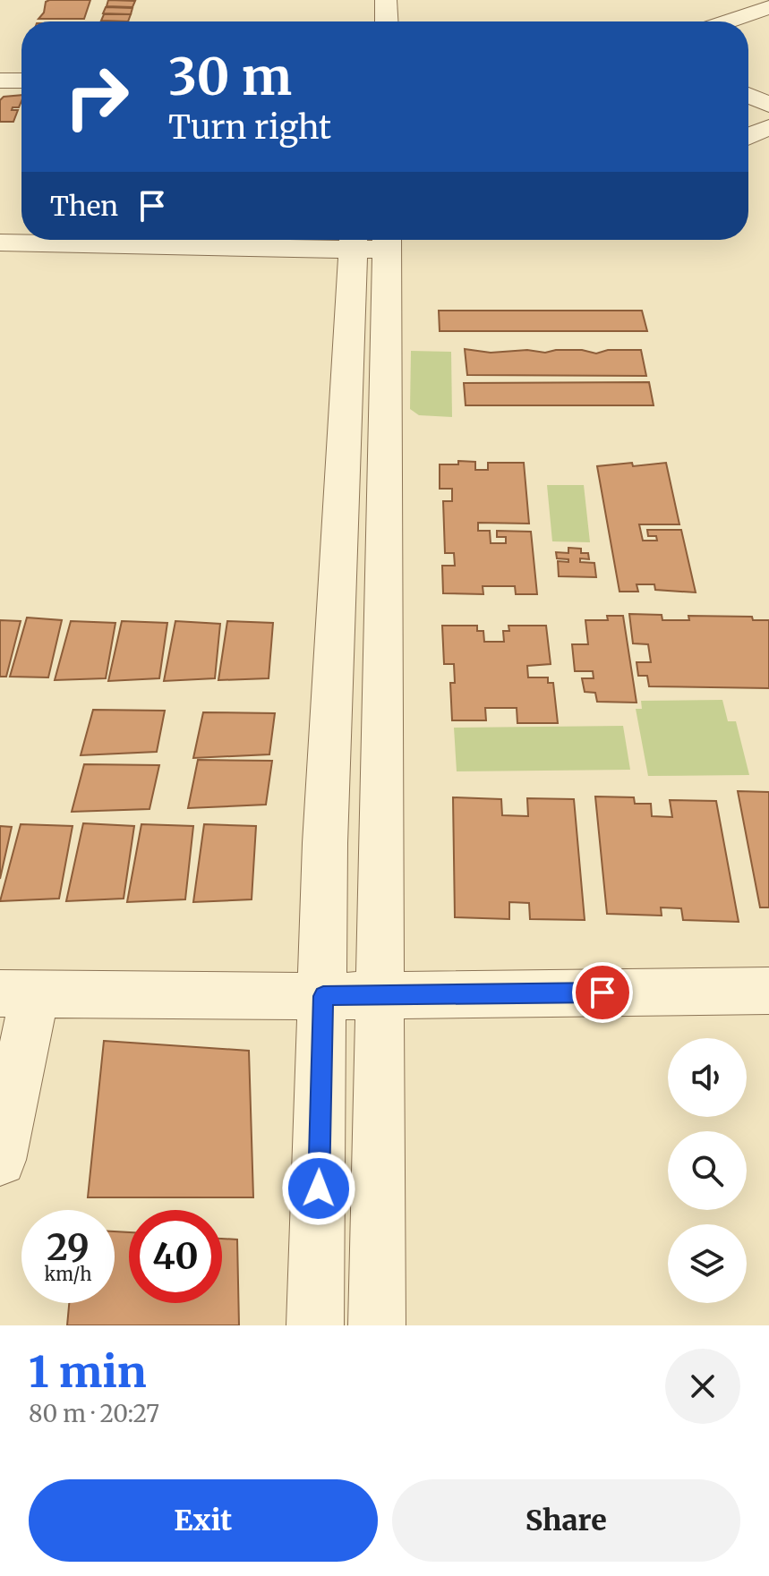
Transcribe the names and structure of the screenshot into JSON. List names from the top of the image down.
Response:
{
  "page": {
    "turn": ["30 m", "Turn right"],
    "then": "Then",
    "speed": "29 km/h",
    "limit": "40",
    "heading": ["1 min", "80 m · 20:27"],
    "buttons": ["Exit", "Share"]
  }
}
